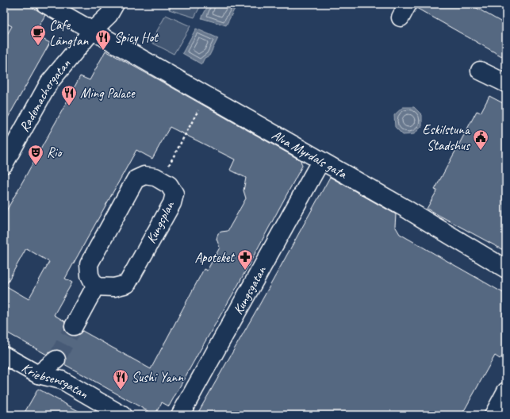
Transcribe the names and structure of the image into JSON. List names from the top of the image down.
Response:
{
  "streets": {
    "street": [
      "Rademachergatan",
      "Alva Myrdals gata",
      "Kungsplan",
      "Kungsgatan",
      "Kriebsensgatan"
    ]
  },
  "crossings": [
    ["Rademachergatan", "Alva Myrdals gata"]
  ],
  "places": {
    "cafe": ["Cafe Längtan"],
    "restaurant": ["Spicy Hot", "Ming Palace", "Sushi Yann"],
    "public building": ["Eskilstuna Stadshus"],
    "theatre": ["Rio"],
    "pharmacy": ["Apoteket"]
  }
}
